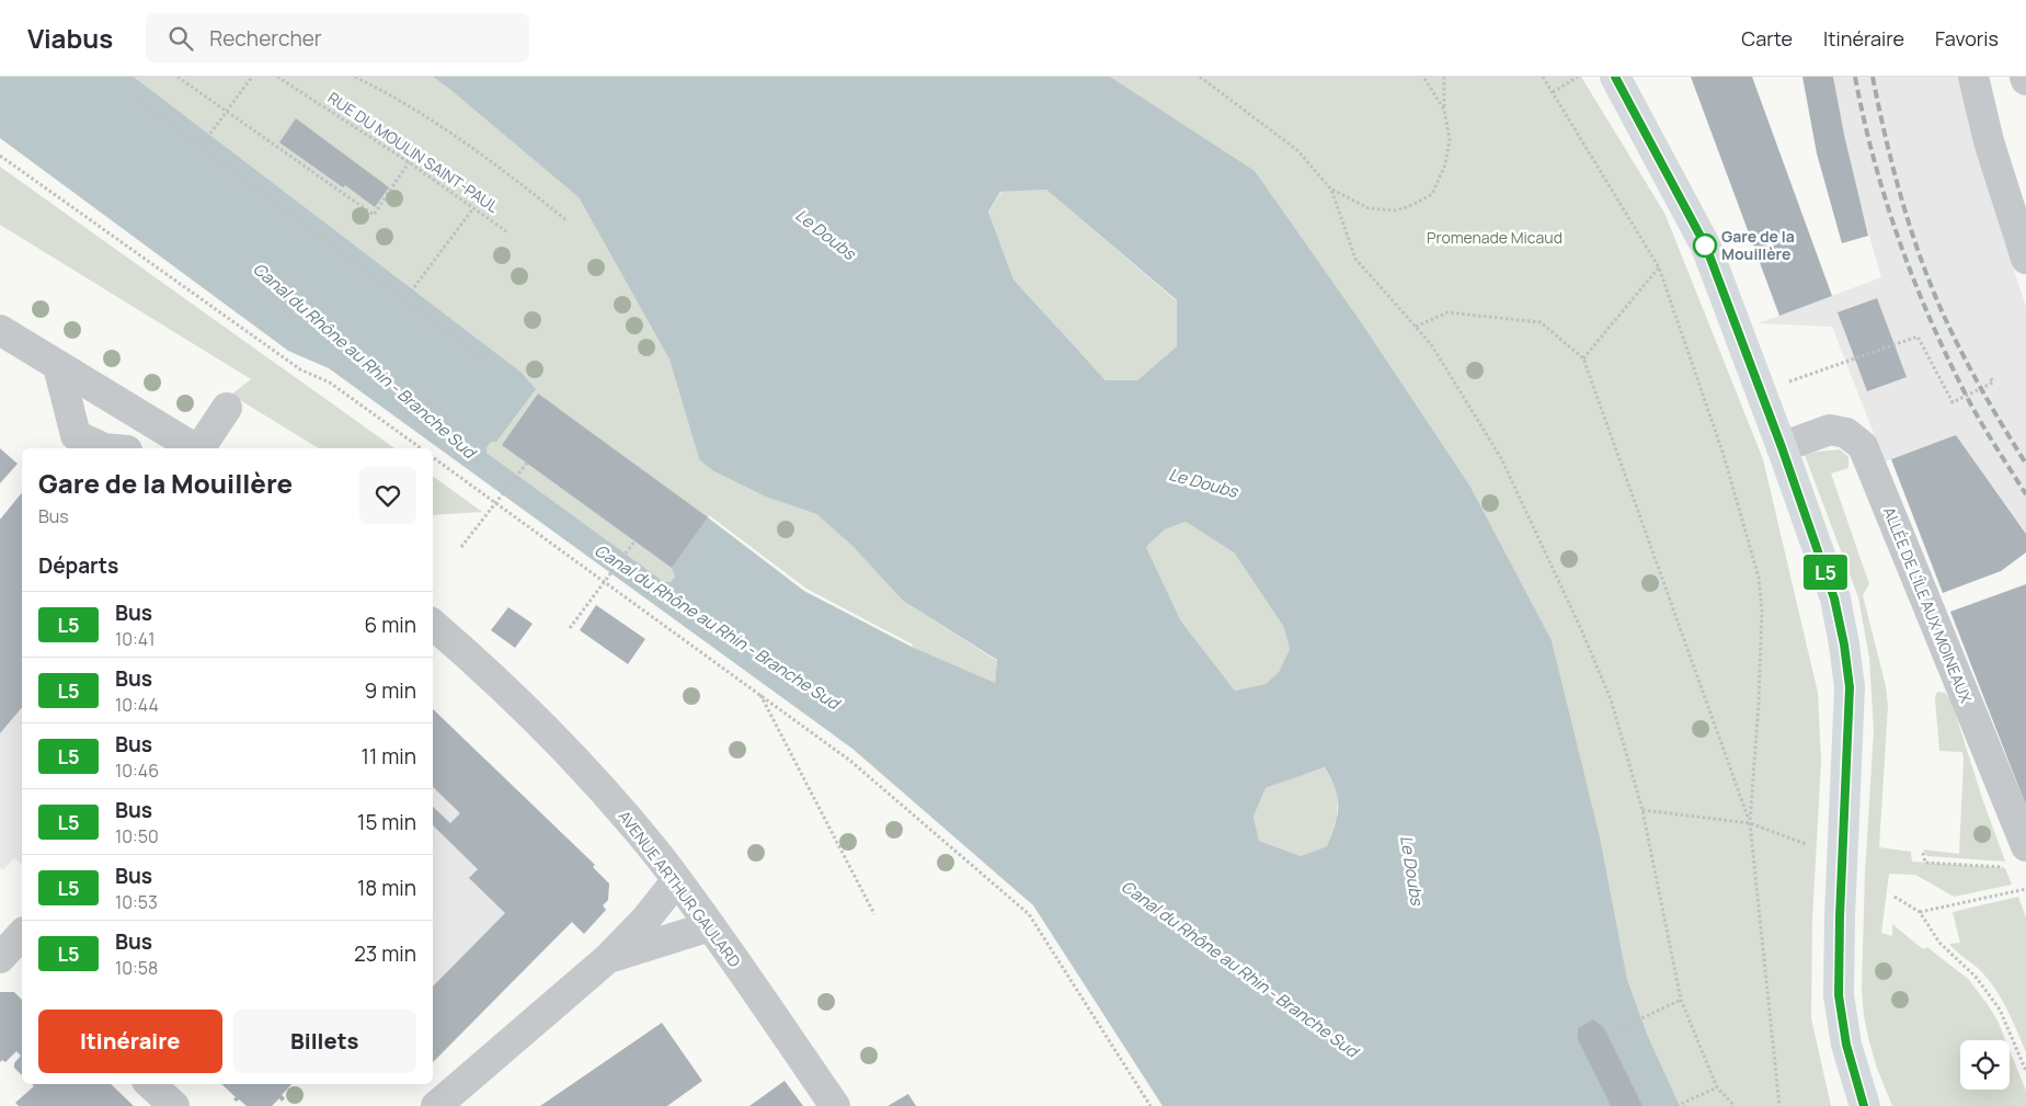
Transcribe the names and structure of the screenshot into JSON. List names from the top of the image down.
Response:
{
  "streets": {
    "street": ["ALLÉE DE L'ÎLE AUX MOINEAUX", "AVENUE ARTHUR GAULARD"],
    "path": ["RUE DU MOULIN SAINT-PAUL"]
  },
  "water": ["Le Doubs", "Canal du Rhône au Rhin - Branche Sud"],
  "parks": ["Promenade Micaud"],
  "places": ["Gare de la Mouillère"],
  "lines": ["bus line L5"],
  "page": {
    "header": "Viabus",
    "search": "Rechercher",
    "nav": ["Carte", "Itinéraire", "Favoris"],
    "on_map": "L5",
    "heading": [
      ["Gare de la Mouillère", "Bus"],
      "Départs"
    ],
    "list": [
      {
        "mark": "L5",
        "name": "Bus",
        "note": "10:41",
        "value": "6 min"
      },
      {
        "mark": "L5",
        "name": "Bus",
        "note": "10:44",
        "value": "9 min"
      },
      {
        "mark": "L5",
        "name": "Bus",
        "note": "10:46",
        "value": "11 min"
      },
      {
        "mark": "L5",
        "name": "Bus",
        "note": "10:50",
        "value": "15 min"
      },
      {
        "mark": "L5",
        "name": "Bus",
        "note": "10:53",
        "value": "18 min"
      },
      {
        "mark": "L5",
        "name": "Bus",
        "note": "10:58",
        "value": "23 min"
      }
    ],
    "buttons": ["Itinéraire", "Billets"]
  }
}
